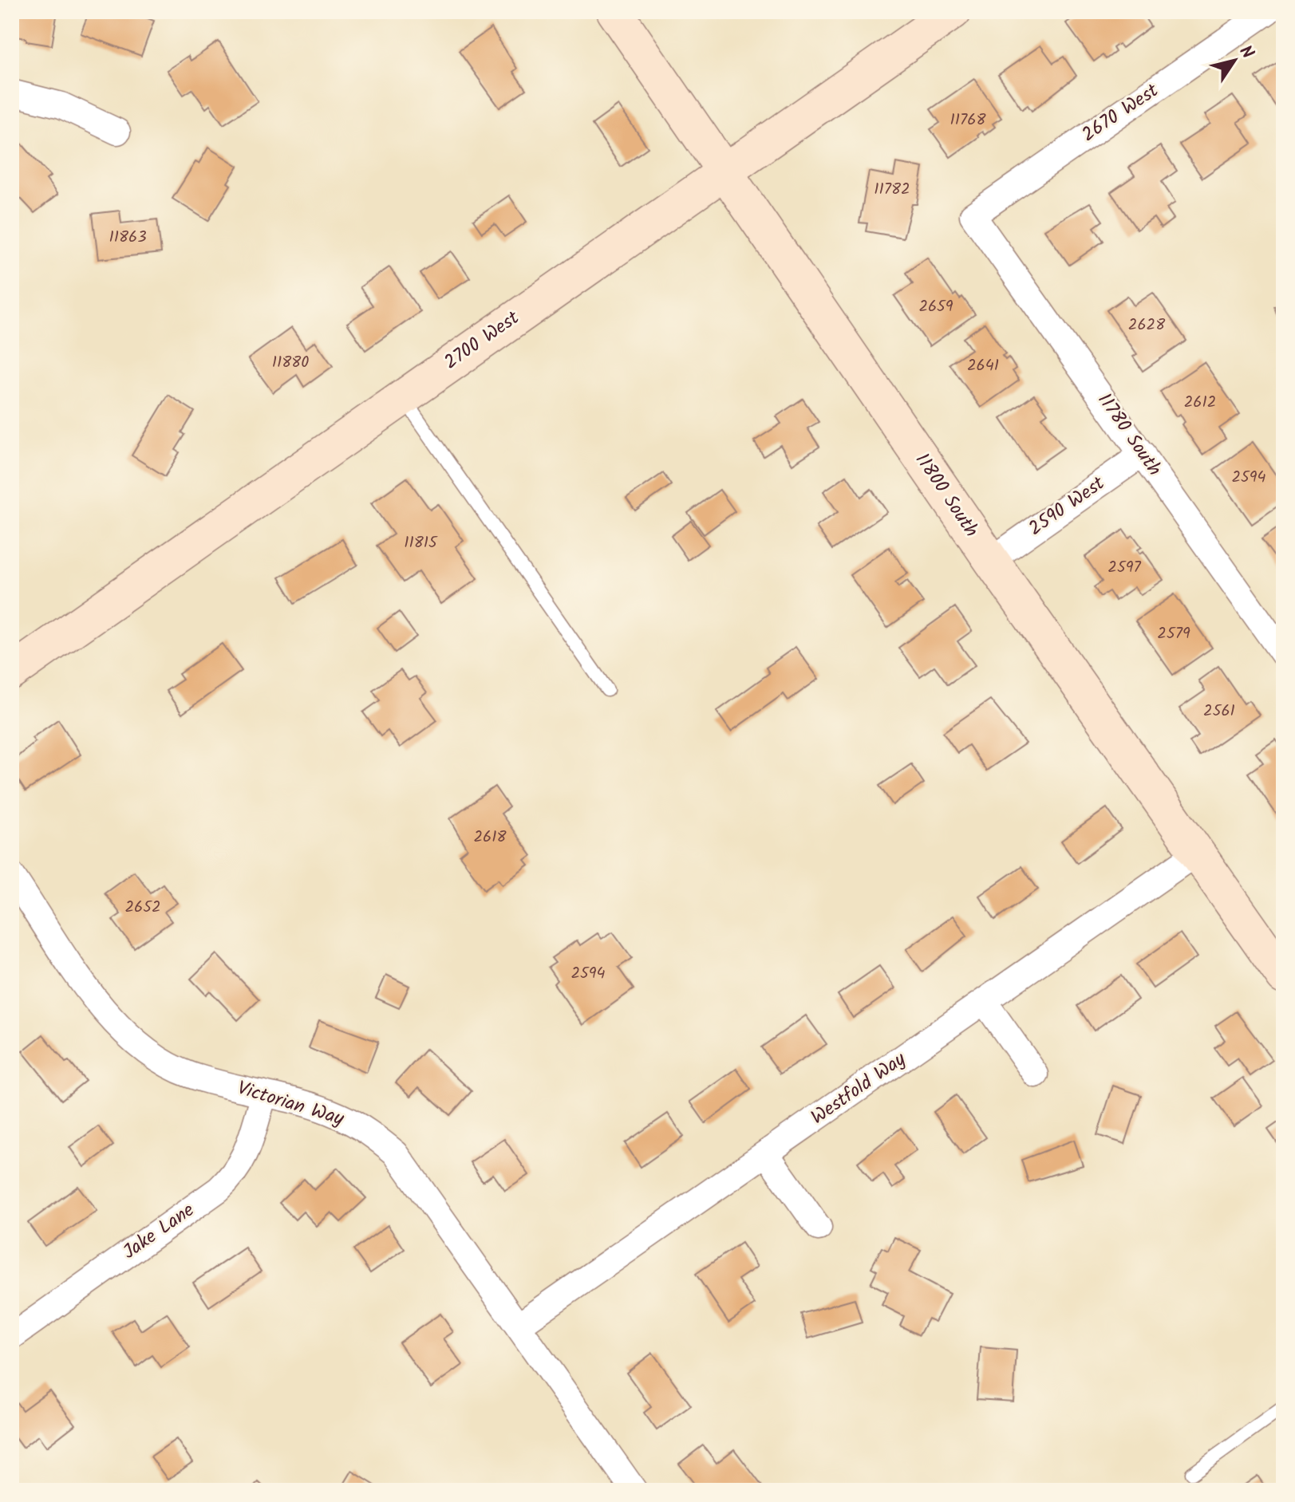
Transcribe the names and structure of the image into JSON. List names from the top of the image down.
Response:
{
  "streets": {
    "main road": ["2700 West", "11800 South"],
    "street": [
      "2670 West",
      "11780 South",
      "2590 West",
      "Westfold Way",
      "Victorian Way",
      "Jake Lane"
    ]
  },
  "crossings": [
    ["2670 West", "11780 South"],
    ["2700 West", "11800 South"],
    ["11780 South", "2590 West"],
    ["11800 South", "2590 West"],
    ["11800 South", "Westfold Way"],
    ["Westfold Way", "Victorian Way"],
    ["Victorian Way", "Jake Lane"]
  ],
  "house_numbers": [
    "11768",
    "11782",
    "11863",
    "2659",
    "2628",
    "11880",
    "2641",
    "2612",
    "2594",
    "11815",
    "2597",
    "2579",
    "2561",
    "2618",
    "2652",
    "2594"
  ],
  "north": "top right"
}
